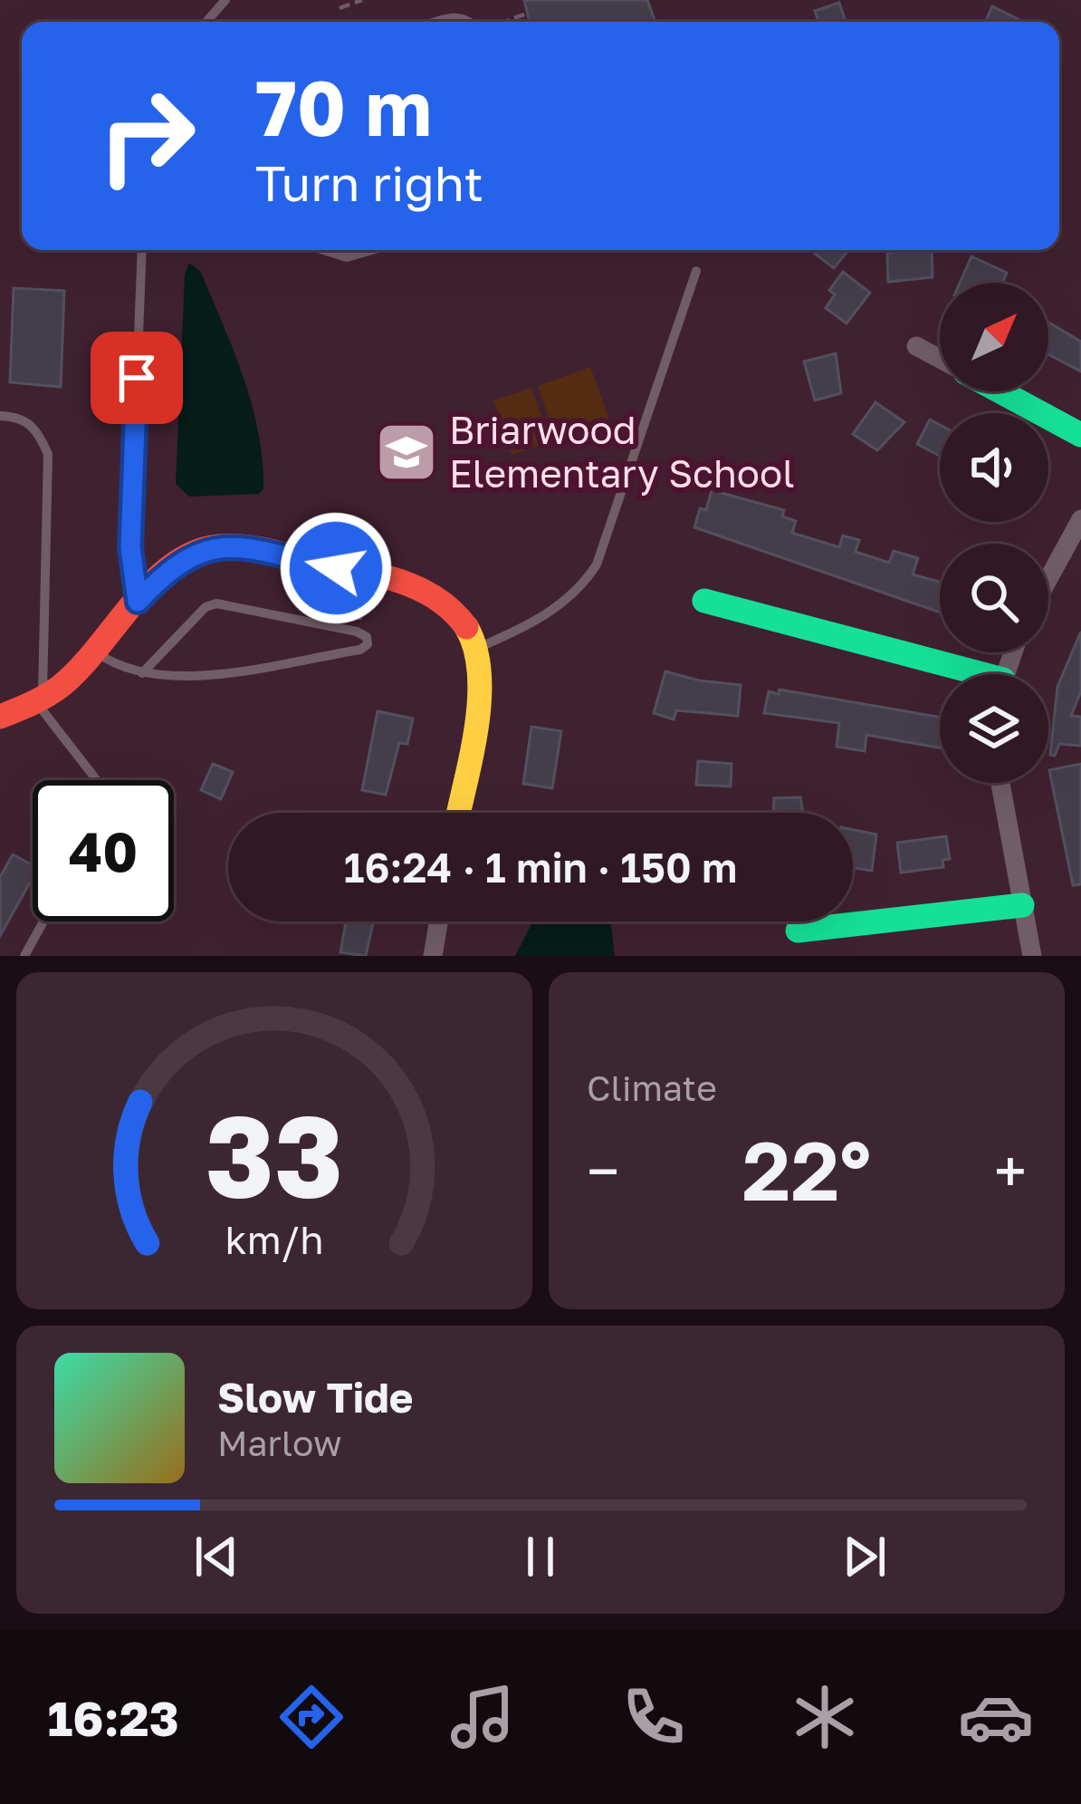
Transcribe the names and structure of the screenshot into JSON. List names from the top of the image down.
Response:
{
  "places": {
    "school or university": ["Briarwood Elementary School"]
  },
  "north": "top right",
  "page": {
    "turn": ["70 m", "Turn right"],
    "limit": "40",
    "trip": "16:24 · 1 min · 150 m",
    "tile": "Climate",
    "heat": ["−", "22°", "+"],
    "song": ["Slow Tide", "Marlow"],
    "tabs": "16:23",
    "gauge": ["33", "km/h"]
  }
}
